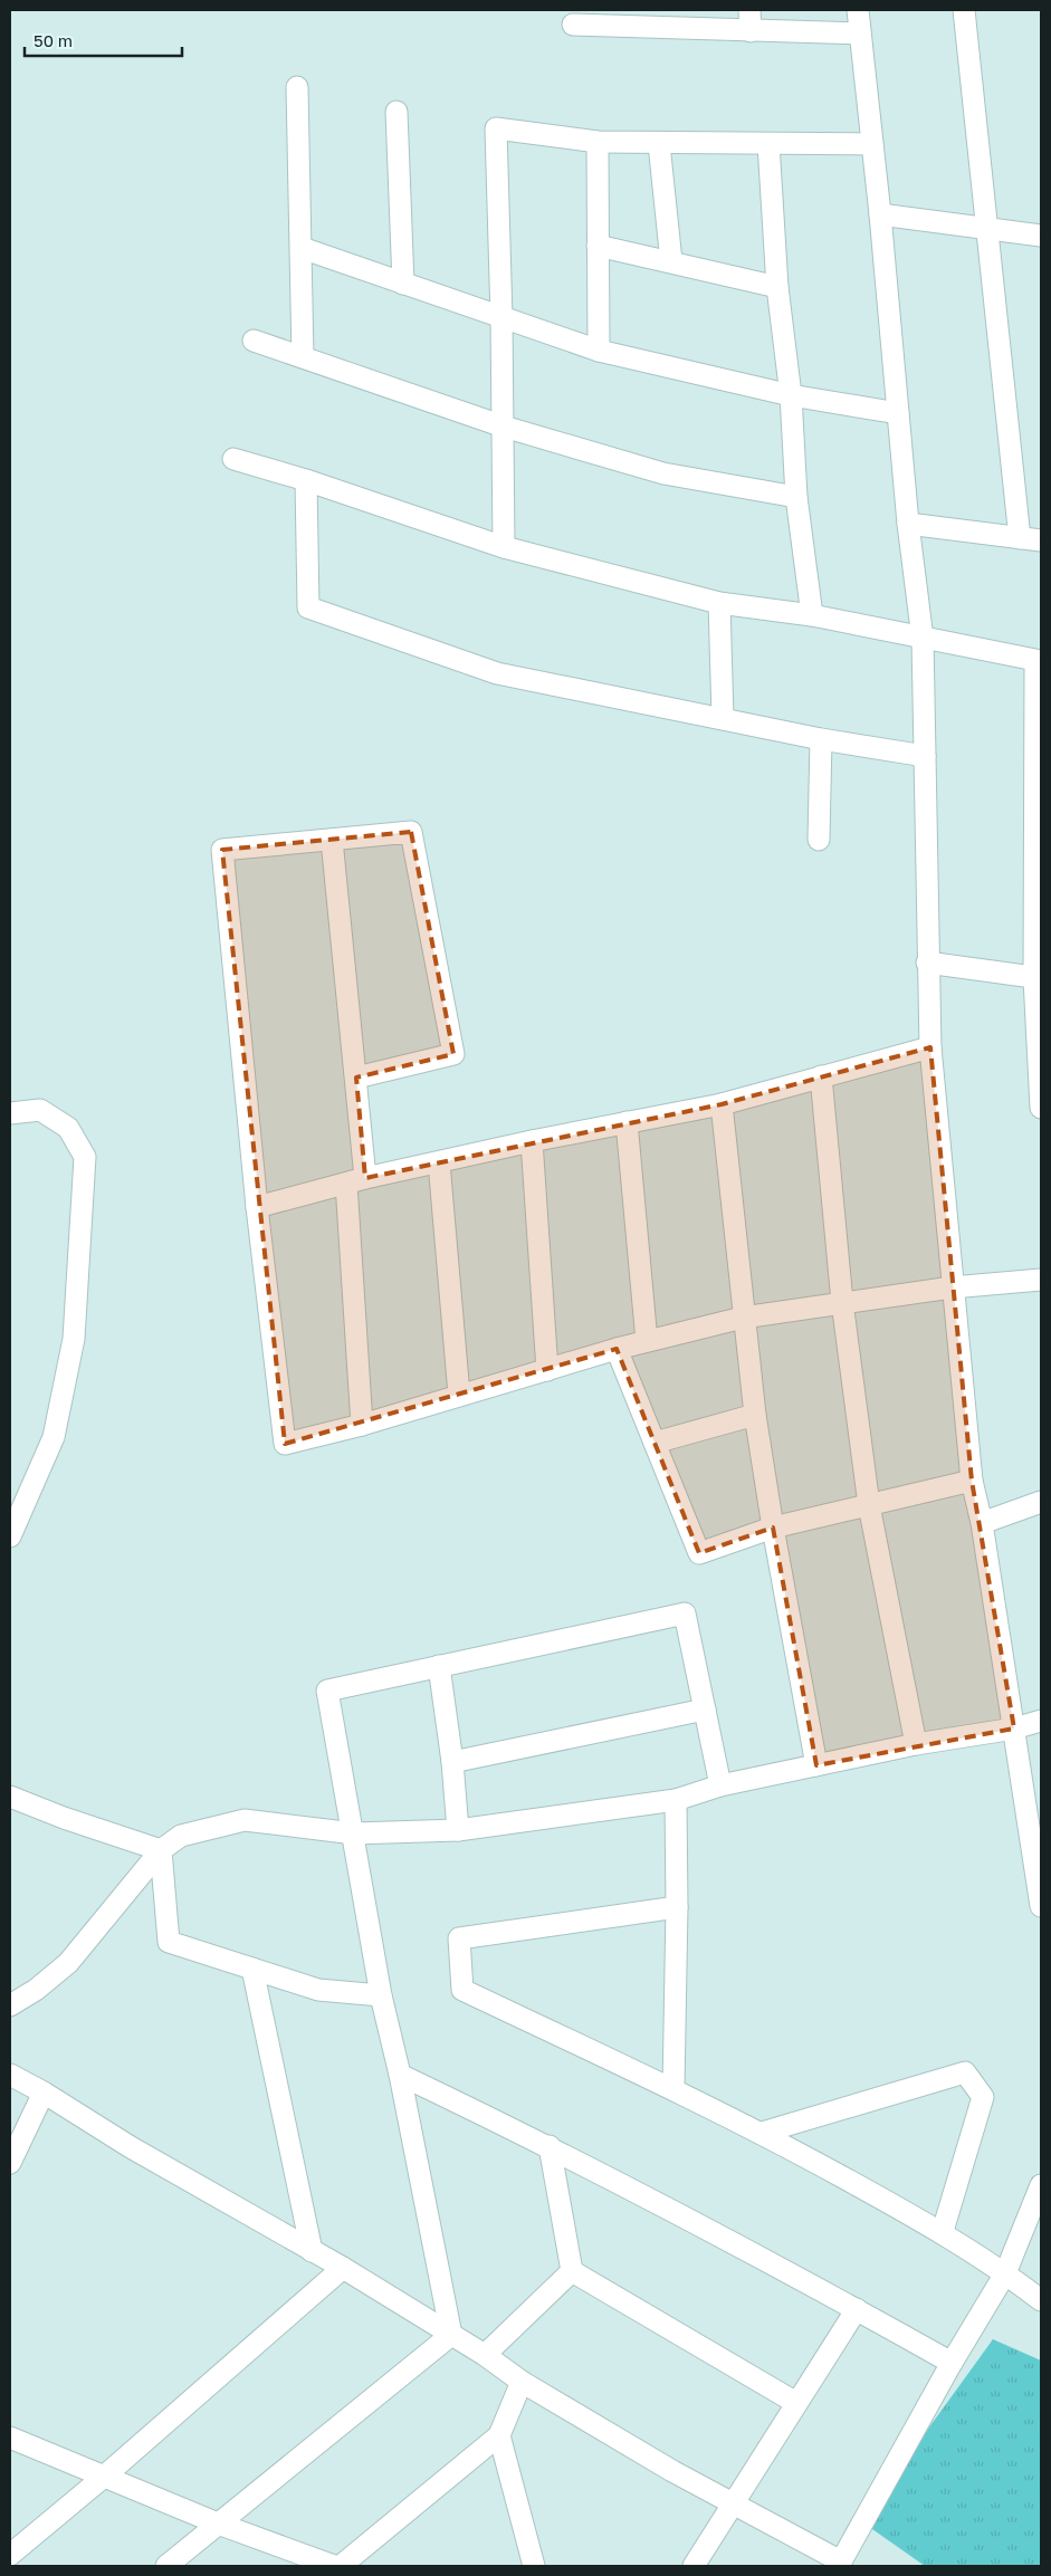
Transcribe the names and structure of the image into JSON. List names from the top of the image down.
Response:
{
  "scale_bar": "50 m"
}
